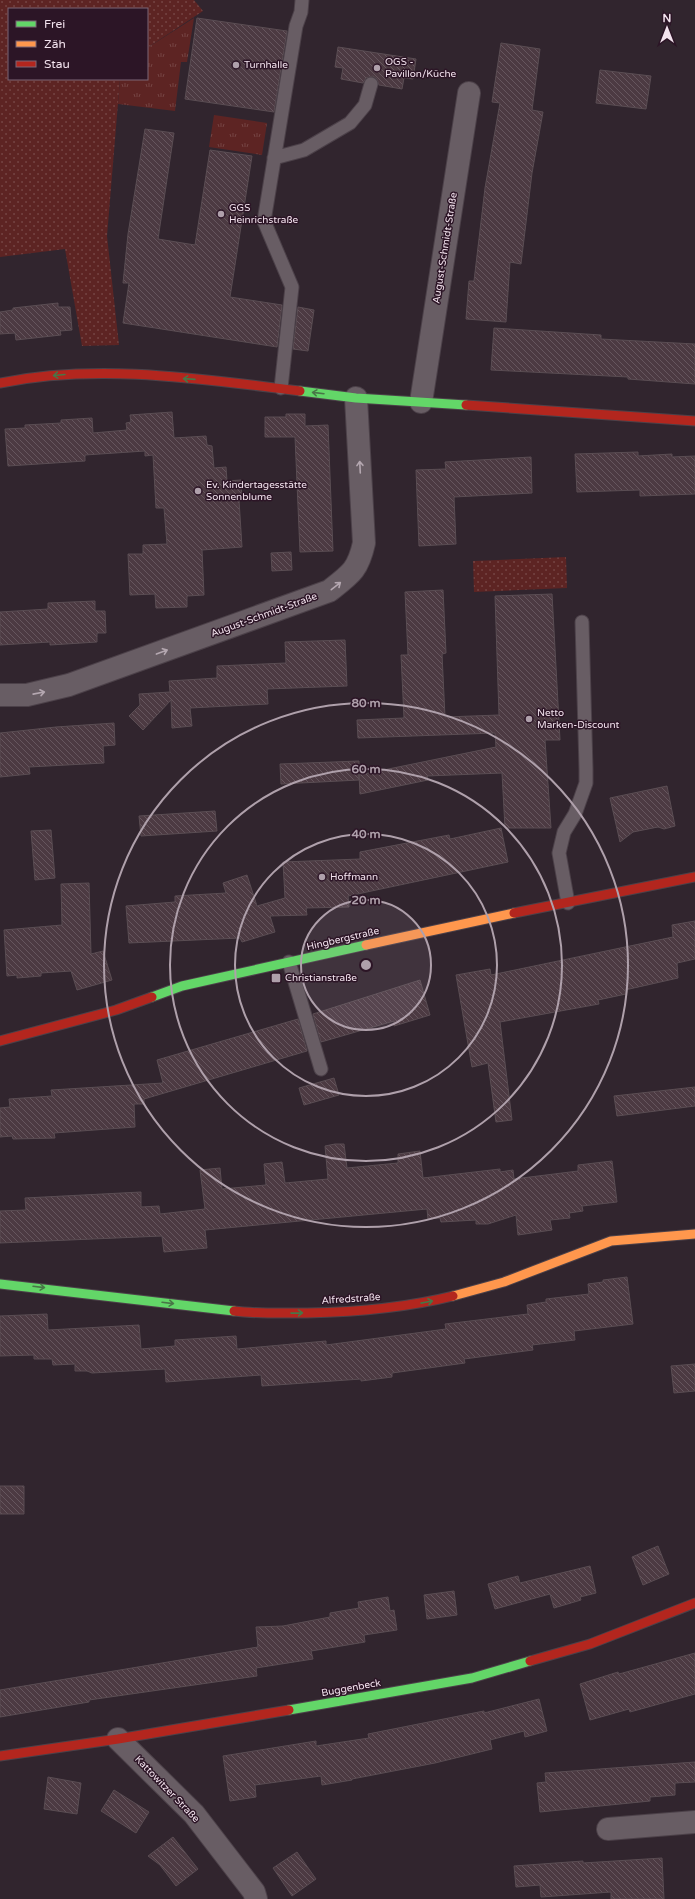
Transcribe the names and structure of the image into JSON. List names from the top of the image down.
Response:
{
  "streets": {
    "street": [
      "August-Schmidt-Straße",
      "Hingbergstraße",
      "Alfredstraße",
      "Buggenbeck",
      "Kattowitzer Straße"
    ]
  },
  "crossings": [
    ["Buggenbeck", "Kattowitzer Straße"]
  ],
  "one_way": ["August-Schmidt-Straße", "Alfredstraße"],
  "places": {
    "other": [
      "Turnhalle",
      "OGS - Pavillon/Küche",
      "GGS Heinrichstraße",
      "Ev. Kindertagesstätte Sonnenblume",
      "Netto Marken-Discount",
      "Hoffmann"
    ],
    "transit": ["Christianstraße"]
  },
  "legend": ["Frei", "Zäh", "Stau"],
  "north": "top",
  "rings": [
    "80 m",
    "60 m",
    "40 m",
    "20 m"
  ]
}
